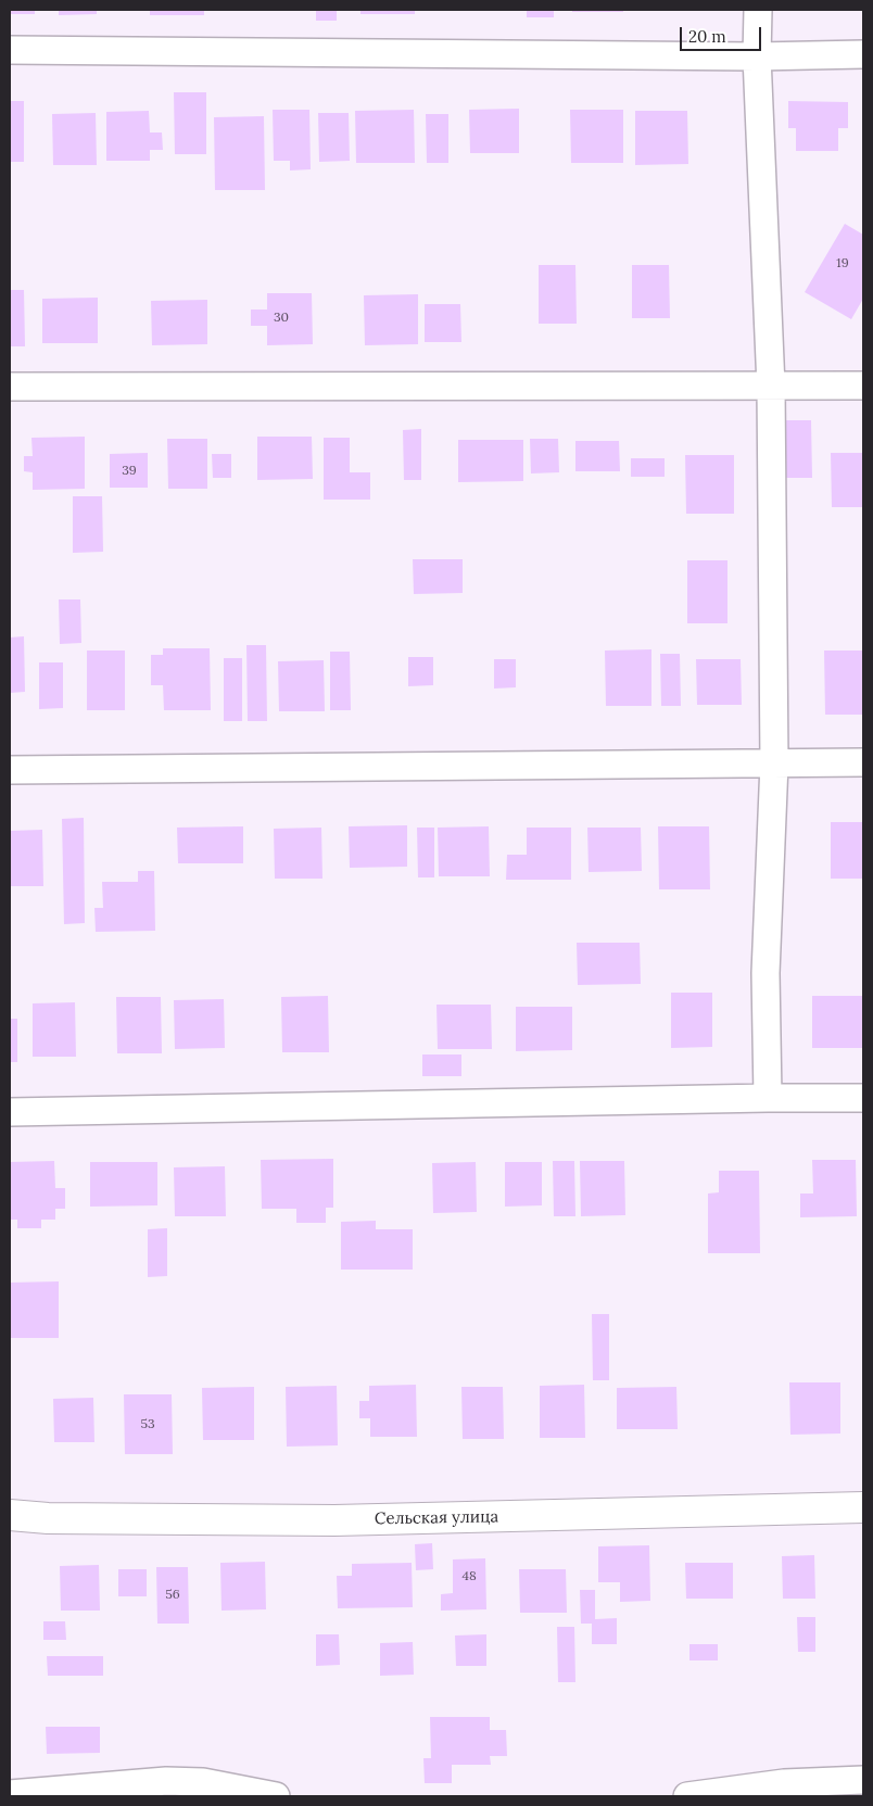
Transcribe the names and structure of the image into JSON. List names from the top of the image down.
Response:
{
  "streets": {
    "main road": ["Сельская улица"]
  },
  "house_numbers": [
    "19",
    "30",
    "39",
    "53",
    "48",
    "56"
  ],
  "scale_bar": "20 m"
}
